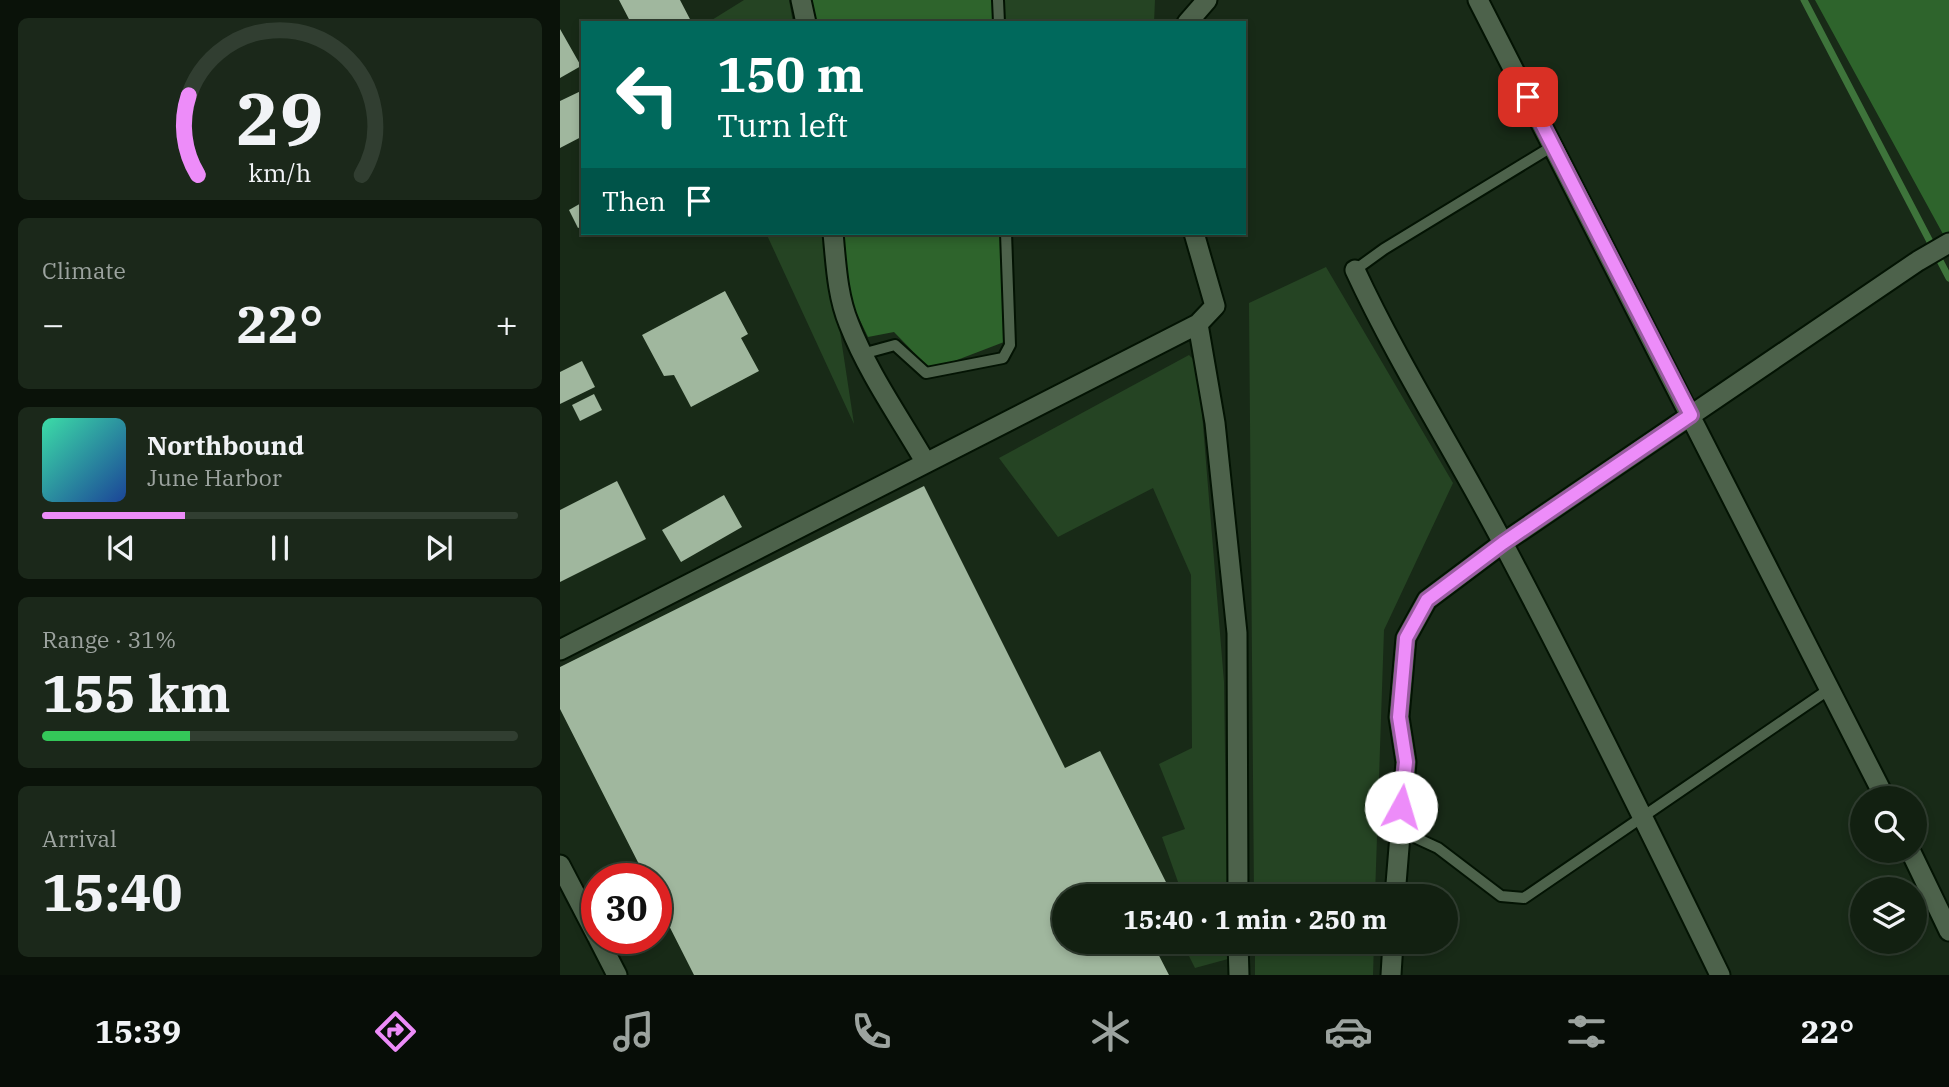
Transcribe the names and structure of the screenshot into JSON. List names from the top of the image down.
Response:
{
  "page": {
    "turn": ["150 m", "Turn left"],
    "then": "Then",
    "tile": [
      "Climate",
      ["Range · 31%", "155 km"],
      ["Arrival", "15:40"]
    ],
    "heat": ["−", "22°", "+"],
    "song": ["Northbound", "June Harbor"],
    "limit": "30",
    "trip": "15:40 · 1 min · 250 m",
    "tabs": ["15:39", "22°"],
    "gauge": ["29", "km/h"]
  }
}
